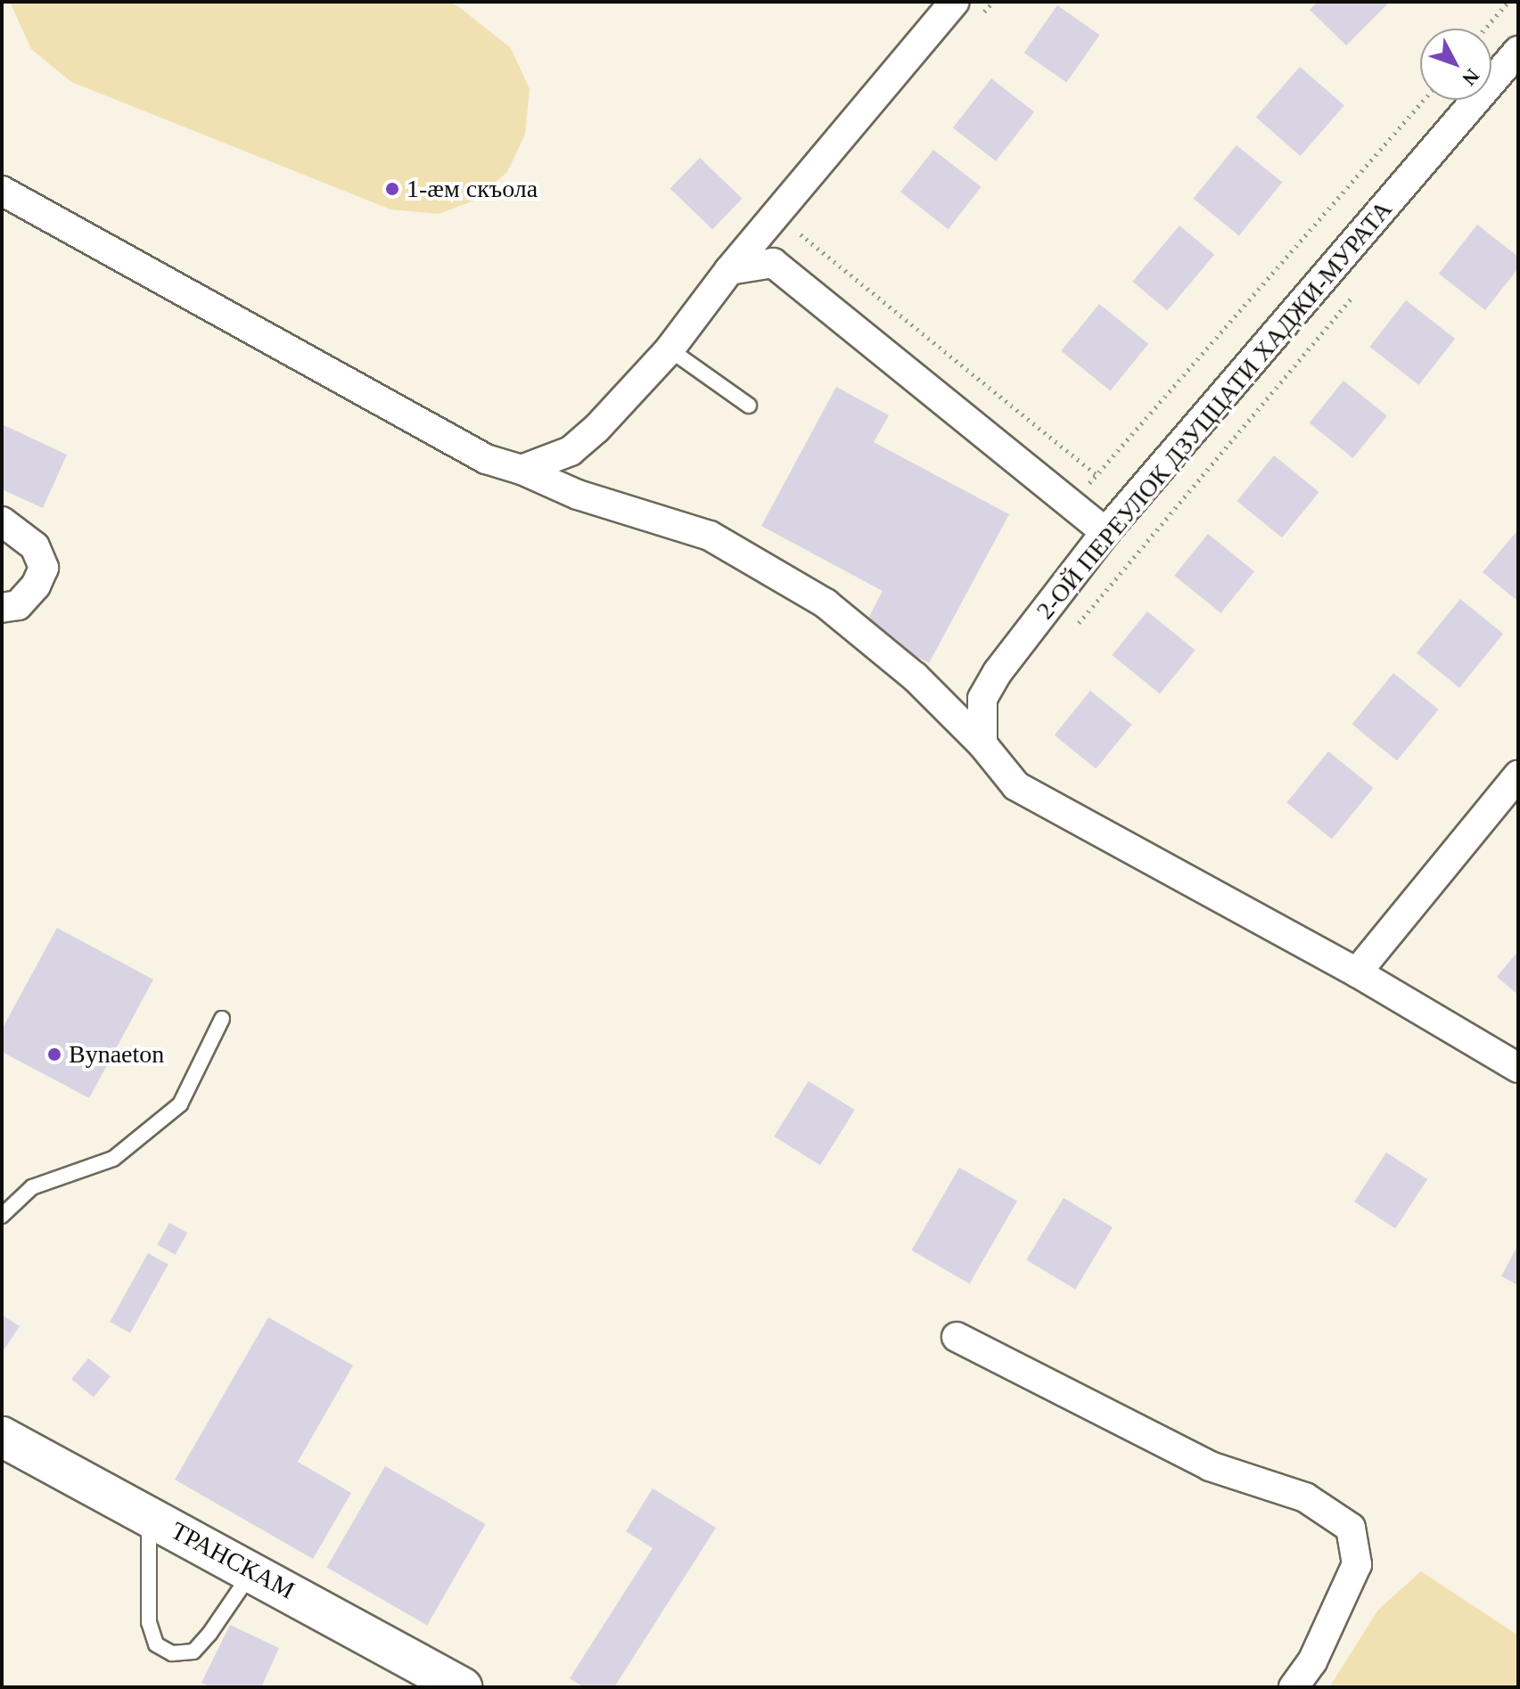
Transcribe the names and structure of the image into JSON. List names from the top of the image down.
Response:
{
  "streets": {
    "highway": ["ТРАНСКАМ"],
    "street": ["2-ОЙ ПЕРЕУЛОК ДЗУЦЦАТИ ХАДЖИ-МУРАТА"]
  },
  "places": ["1-æм скъола", "Bynaeton"],
  "north": "bottom right"
}
